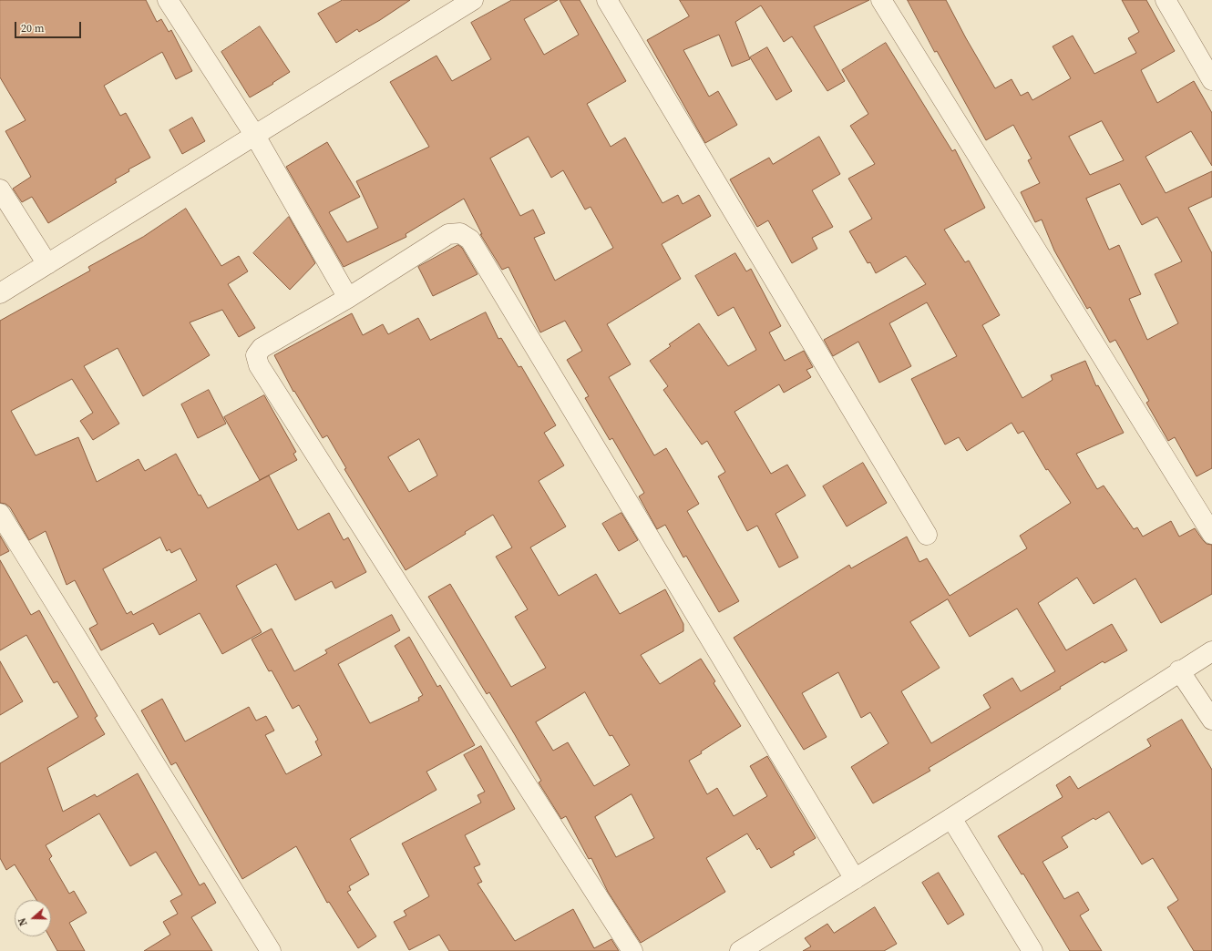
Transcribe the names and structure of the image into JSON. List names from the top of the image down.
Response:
{
  "scale_bar": "20 m",
  "north": "left"
}
